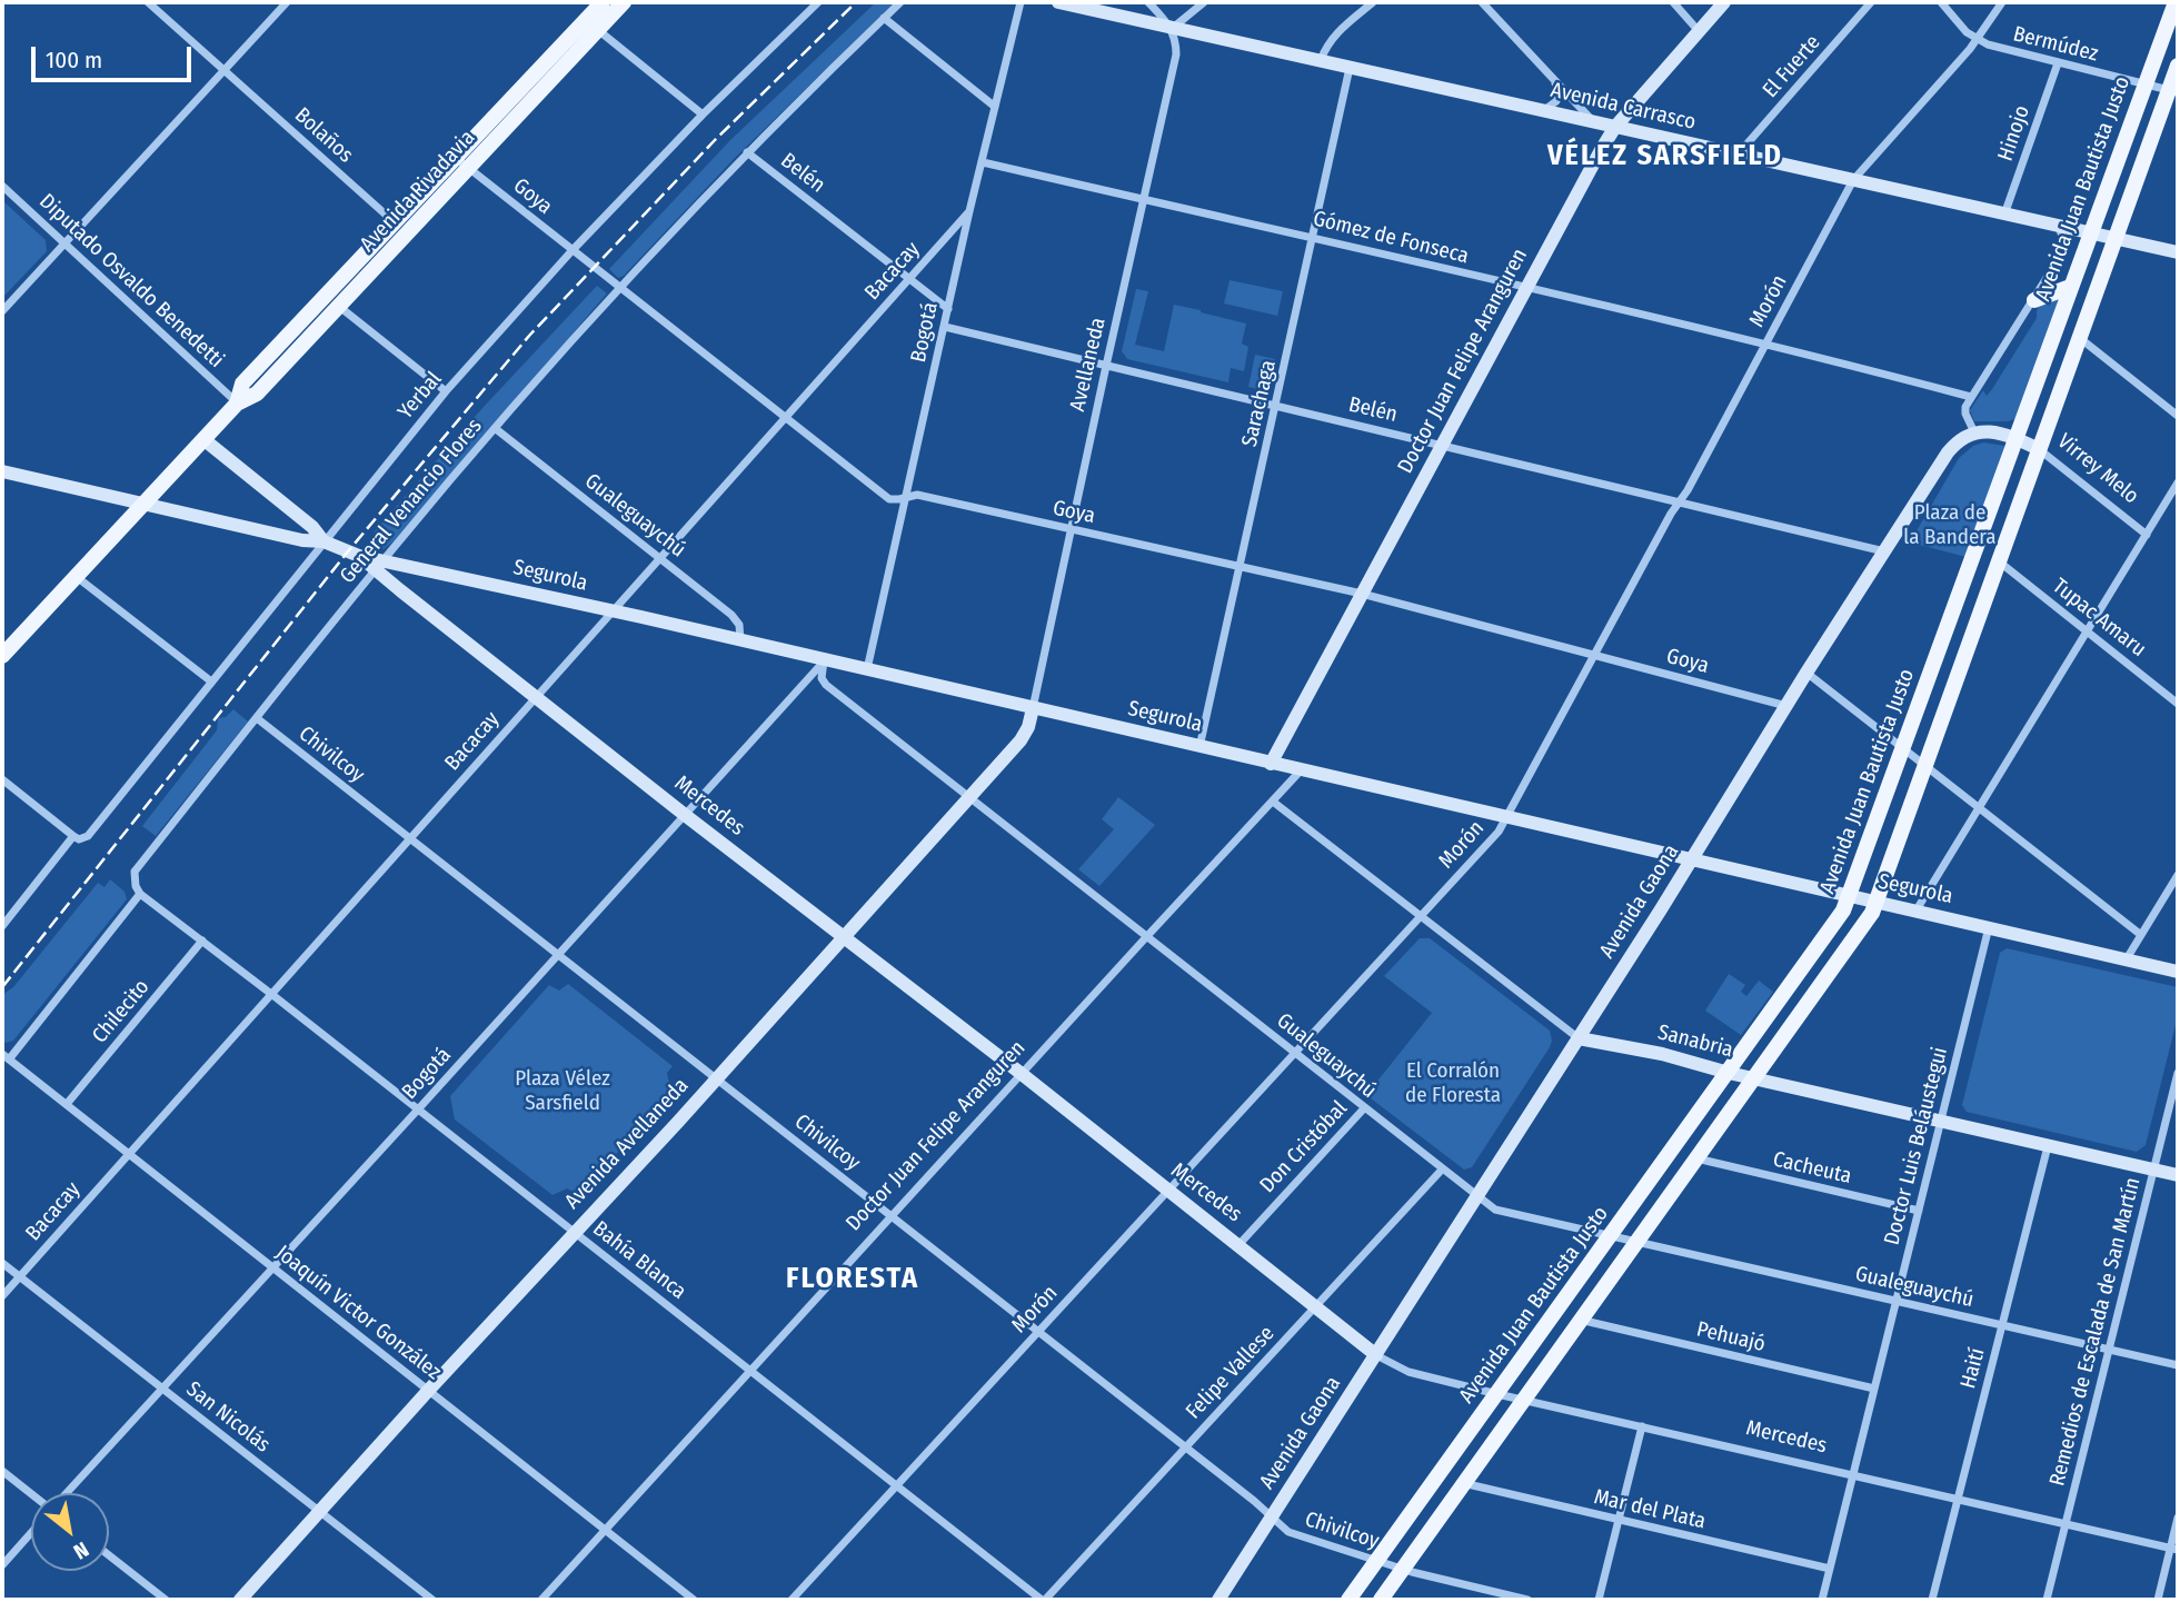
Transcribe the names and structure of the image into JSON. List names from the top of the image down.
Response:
{
  "streets": {
    "main road": ["Avenida Juan Bautista Justo", "Avenida Rivadavia"],
    "street": [
      "Bermúdez",
      "El Fuerte",
      "Avenida Carrasco",
      "Hinojo",
      "Bolaños",
      "Belén",
      "Goya",
      "Gómez de Fonseca",
      "Bacacay",
      "Diputado Osvaldo Benedetti",
      "Morón",
      "Bogotá",
      "Doctor Juan Felipe Aranguren",
      "Avellaneda",
      "Yerbal",
      "Sarachaga",
      "Virrey Melo",
      "General Venancio Flores",
      "Gualeguaychú",
      "Segurola",
      "Tupac Amaru",
      "Chivilcoy",
      "Mercedes",
      "Avenida Gaona",
      "Chilecito",
      "Sanabria",
      "Avenida Avellaneda",
      "Doctor Luis Beláustegui",
      "Don Cristóbal",
      "Cacheuta",
      "Bahía Blanca",
      "Joaquín Victor González",
      "Remedios de Escalada de San Martín",
      "Pehuajó",
      "Haití",
      "Felipe Vallese",
      "San Nicolás",
      "Mar del Plata"
    ]
  },
  "crossings": [
    ["Bermúdez", "Hinojo"],
    ["Bermúdez", "Avenida Juan Bautista Justo"],
    ["Bermúdez", "Morón"],
    ["El Fuerte", "Avenida Carrasco"],
    ["Avenida Carrasco", "Hinojo"],
    ["Avenida Carrasco", "Avenida Juan Bautista Justo"],
    ["Avenida Carrasco", "Morón"],
    ["Avenida Carrasco", "Doctor Juan Felipe Aranguren"],
    ["Avenida Carrasco", "Avellaneda"],
    ["Avenida Carrasco", "Sarachaga"],
    ["Bolaños", "Avenida Rivadavia"],
    ["Belén", "Bacacay"],
    ["Belén", "Morón"],
    ["Belén", "Bogotá"],
    ["Belén", "Doctor Juan Felipe Aranguren"],
    ["Belén", "Avellaneda"],
    ["Belén", "Sarachaga"],
    ["Belén", "General Venancio Flores"],
    ["Belén", "Avenida Gaona"],
    ["Avenida Juan Bautista Justo", "Virrey Melo"],
    ["Avenida Juan Bautista Justo", "Gualeguaychú"],
    ["Avenida Juan Bautista Justo", "Segurola"],
    ["Avenida Juan Bautista Justo", "Chivilcoy"],
    ["Avenida Juan Bautista Justo", "Mercedes"],
    ["Avenida Juan Bautista Justo", "Sanabria"],
    ["Avenida Rivadavia", "Goya"],
    ["Avenida Rivadavia", "Diputado Osvaldo Benedetti"],
    ["Goya", "Bacacay"],
    ["Goya", "Morón"],
    ["Goya", "Bogotá"],
    ["Goya", "Doctor Juan Felipe Aranguren"],
    ["Goya", "Avellaneda"],
    ["Goya", "Yerbal"],
    ["Goya", "Sarachaga"],
    ["Goya", "General Venancio Flores"],
    ["Goya", "Avenida Gaona"],
    ["Gómez de Fonseca", "Morón"],
    ["Gómez de Fonseca", "Bogotá"],
    ["Gómez de Fonseca", "Doctor Juan Felipe Aranguren"],
    ["Gómez de Fonseca", "Avellaneda"],
    ["Gómez de Fonseca", "Sarachaga"],
    ["Bacacay", "Bogotá"],
    ["Bacacay", "Gualeguaychú"],
    ["Bacacay", "Segurola"],
    ["Bacacay", "Chivilcoy"],
    ["Bacacay", "Mercedes"],
    ["Bacacay", "Bahía Blanca"],
    ["Bacacay", "Joaquín Victor González"],
    ["Bacacay", "San Nicolás"],
    ["Morón", "Gualeguaychú"],
    ["Morón", "Segurola"],
    ["Morón", "Chivilcoy"],
    ["Morón", "Mercedes"],
    ["Morón", "Sanabria"],
    ["Morón", "Bahía Blanca"],
    ["Bogotá", "Gualeguaychú"],
    ["Bogotá", "Segurola"],
    ["Bogotá", "Chivilcoy"],
    ["Bogotá", "Mercedes"],
    ["Bogotá", "Bahía Blanca"],
    ["Bogotá", "Joaquín Victor González"],
    ["Bogotá", "San Nicolás"],
    ["Doctor Juan Felipe Aranguren", "Gualeguaychú"],
    ["Doctor Juan Felipe Aranguren", "Segurola"],
    ["Doctor Juan Felipe Aranguren", "Chivilcoy"],
    ["Doctor Juan Felipe Aranguren", "Mercedes"],
    ["Doctor Juan Felipe Aranguren", "Sanabria"],
    ["Doctor Juan Felipe Aranguren", "Bahía Blanca"],
    ["Doctor Juan Felipe Aranguren", "Joaquín Victor González"],
    ["Avellaneda", "Segurola"],
    ["Avellaneda", "Avenida Avellaneda"],
    ["Yerbal", "Mercedes"],
    ["Sarachaga", "Segurola"],
    ["Virrey Melo", "Avenida Gaona"],
    ["General Venancio Flores", "Gualeguaychú"],
    ["General Venancio Flores", "Segurola"],
    ["General Venancio Flores", "Chivilcoy"],
    ["General Venancio Flores", "Mercedes"],
    ["General Venancio Flores", "Bahía Blanca"],
    ["Gualeguaychú", "Segurola"],
    ["Gualeguaychú", "Avenida Gaona"],
    ["Gualeguaychú", "Avenida Avellaneda"],
    ["Gualeguaychú", "Doctor Luis Beláustegui"],
    ["Gualeguaychú", "Don Cristóbal"],
    ["Gualeguaychú", "Remedios de Escalada de San Martín"],
    ["Gualeguaychú", "Haití"],
    ["Gualeguaychú", "Felipe Vallese"],
    ["Segurola", "Mercedes"],
    ["Segurola", "Avenida Gaona"],
    ["Segurola", "Avenida Avellaneda"],
    ["Segurola", "Doctor Luis Beláustegui"],
    ["Chivilcoy", "Avenida Gaona"],
    ["Chivilcoy", "Avenida Avellaneda"],
    ["Chivilcoy", "Felipe Vallese"],
    ["Mercedes", "Avenida Gaona"],
    ["Mercedes", "Avenida Avellaneda"],
    ["Mercedes", "Doctor Luis Beláustegui"],
    ["Mercedes", "Don Cristóbal"],
    ["Mercedes", "Remedios de Escalada de San Martín"],
    ["Mercedes", "Haití"],
    ["Mercedes", "Felipe Vallese"],
    ["Avenida Gaona", "Sanabria"],
    ["Chilecito", "Bahía Blanca"],
    ["Chilecito", "Joaquín Victor González"],
    ["Sanabria", "Doctor Luis Beláustegui"],
    ["Sanabria", "Remedios de Escalada de San Martín"],
    ["Sanabria", "Haití"],
    ["Avenida Avellaneda", "Bahía Blanca"],
    ["Avenida Avellaneda", "Joaquín Victor González"],
    ["Avenida Avellaneda", "San Nicolás"],
    ["Doctor Luis Beláustegui", "Cacheuta"],
    ["Doctor Luis Beláustegui", "Pehuajó"],
    ["Doctor Luis Beláustegui", "Mar del Plata"],
    ["Bahía Blanca", "Felipe Vallese"]
  ],
  "districts": ["VÉLEZ SARSFIELD", "FLORESTA"],
  "parks": ["Plaza de la Bandera", "El Corralón de Floresta", "Plaza Vélez Sarsfield"],
  "scale_bar": "100 m",
  "north": "bottom right"
}
